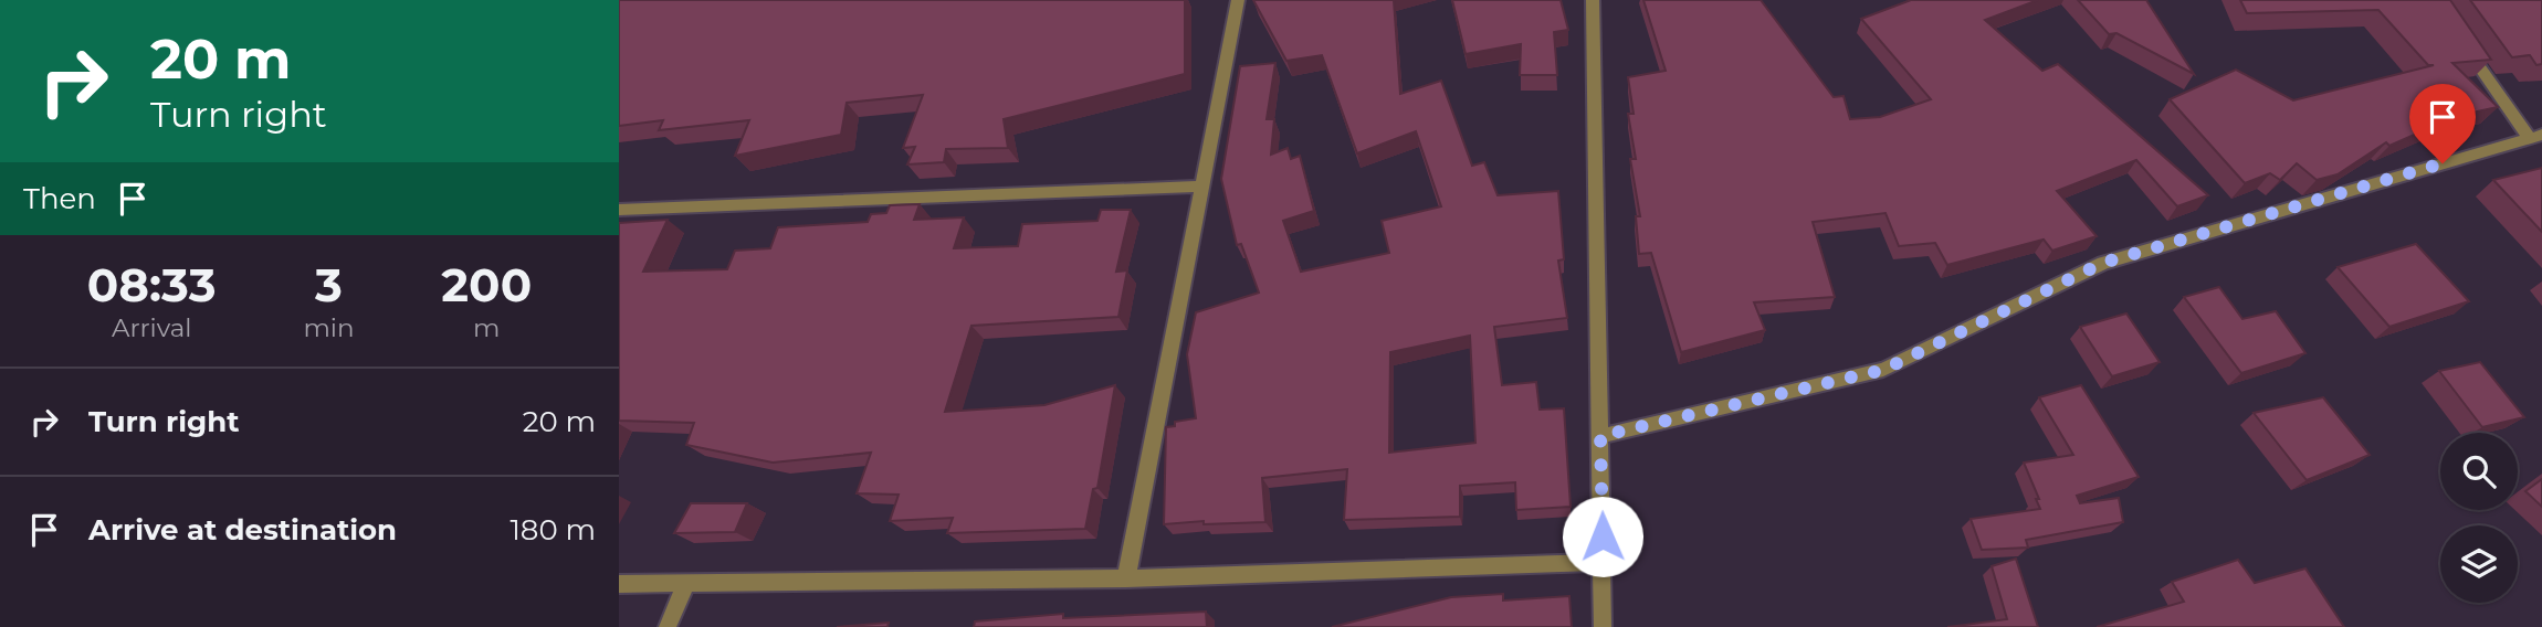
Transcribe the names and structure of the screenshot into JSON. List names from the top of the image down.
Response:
{
  "page": {
    "turn": ["20 m", "Turn right"],
    "then": "Then",
    "eta": [
      "08:33",
      "Arrival",
      "3",
      "min",
      "200",
      "m"
    ],
    "list": [
      {
        "name": "Turn right",
        "value": "20 m"
      },
      {
        "name": "Arrive at destination",
        "value": "180 m"
      }
    ]
  }
}
